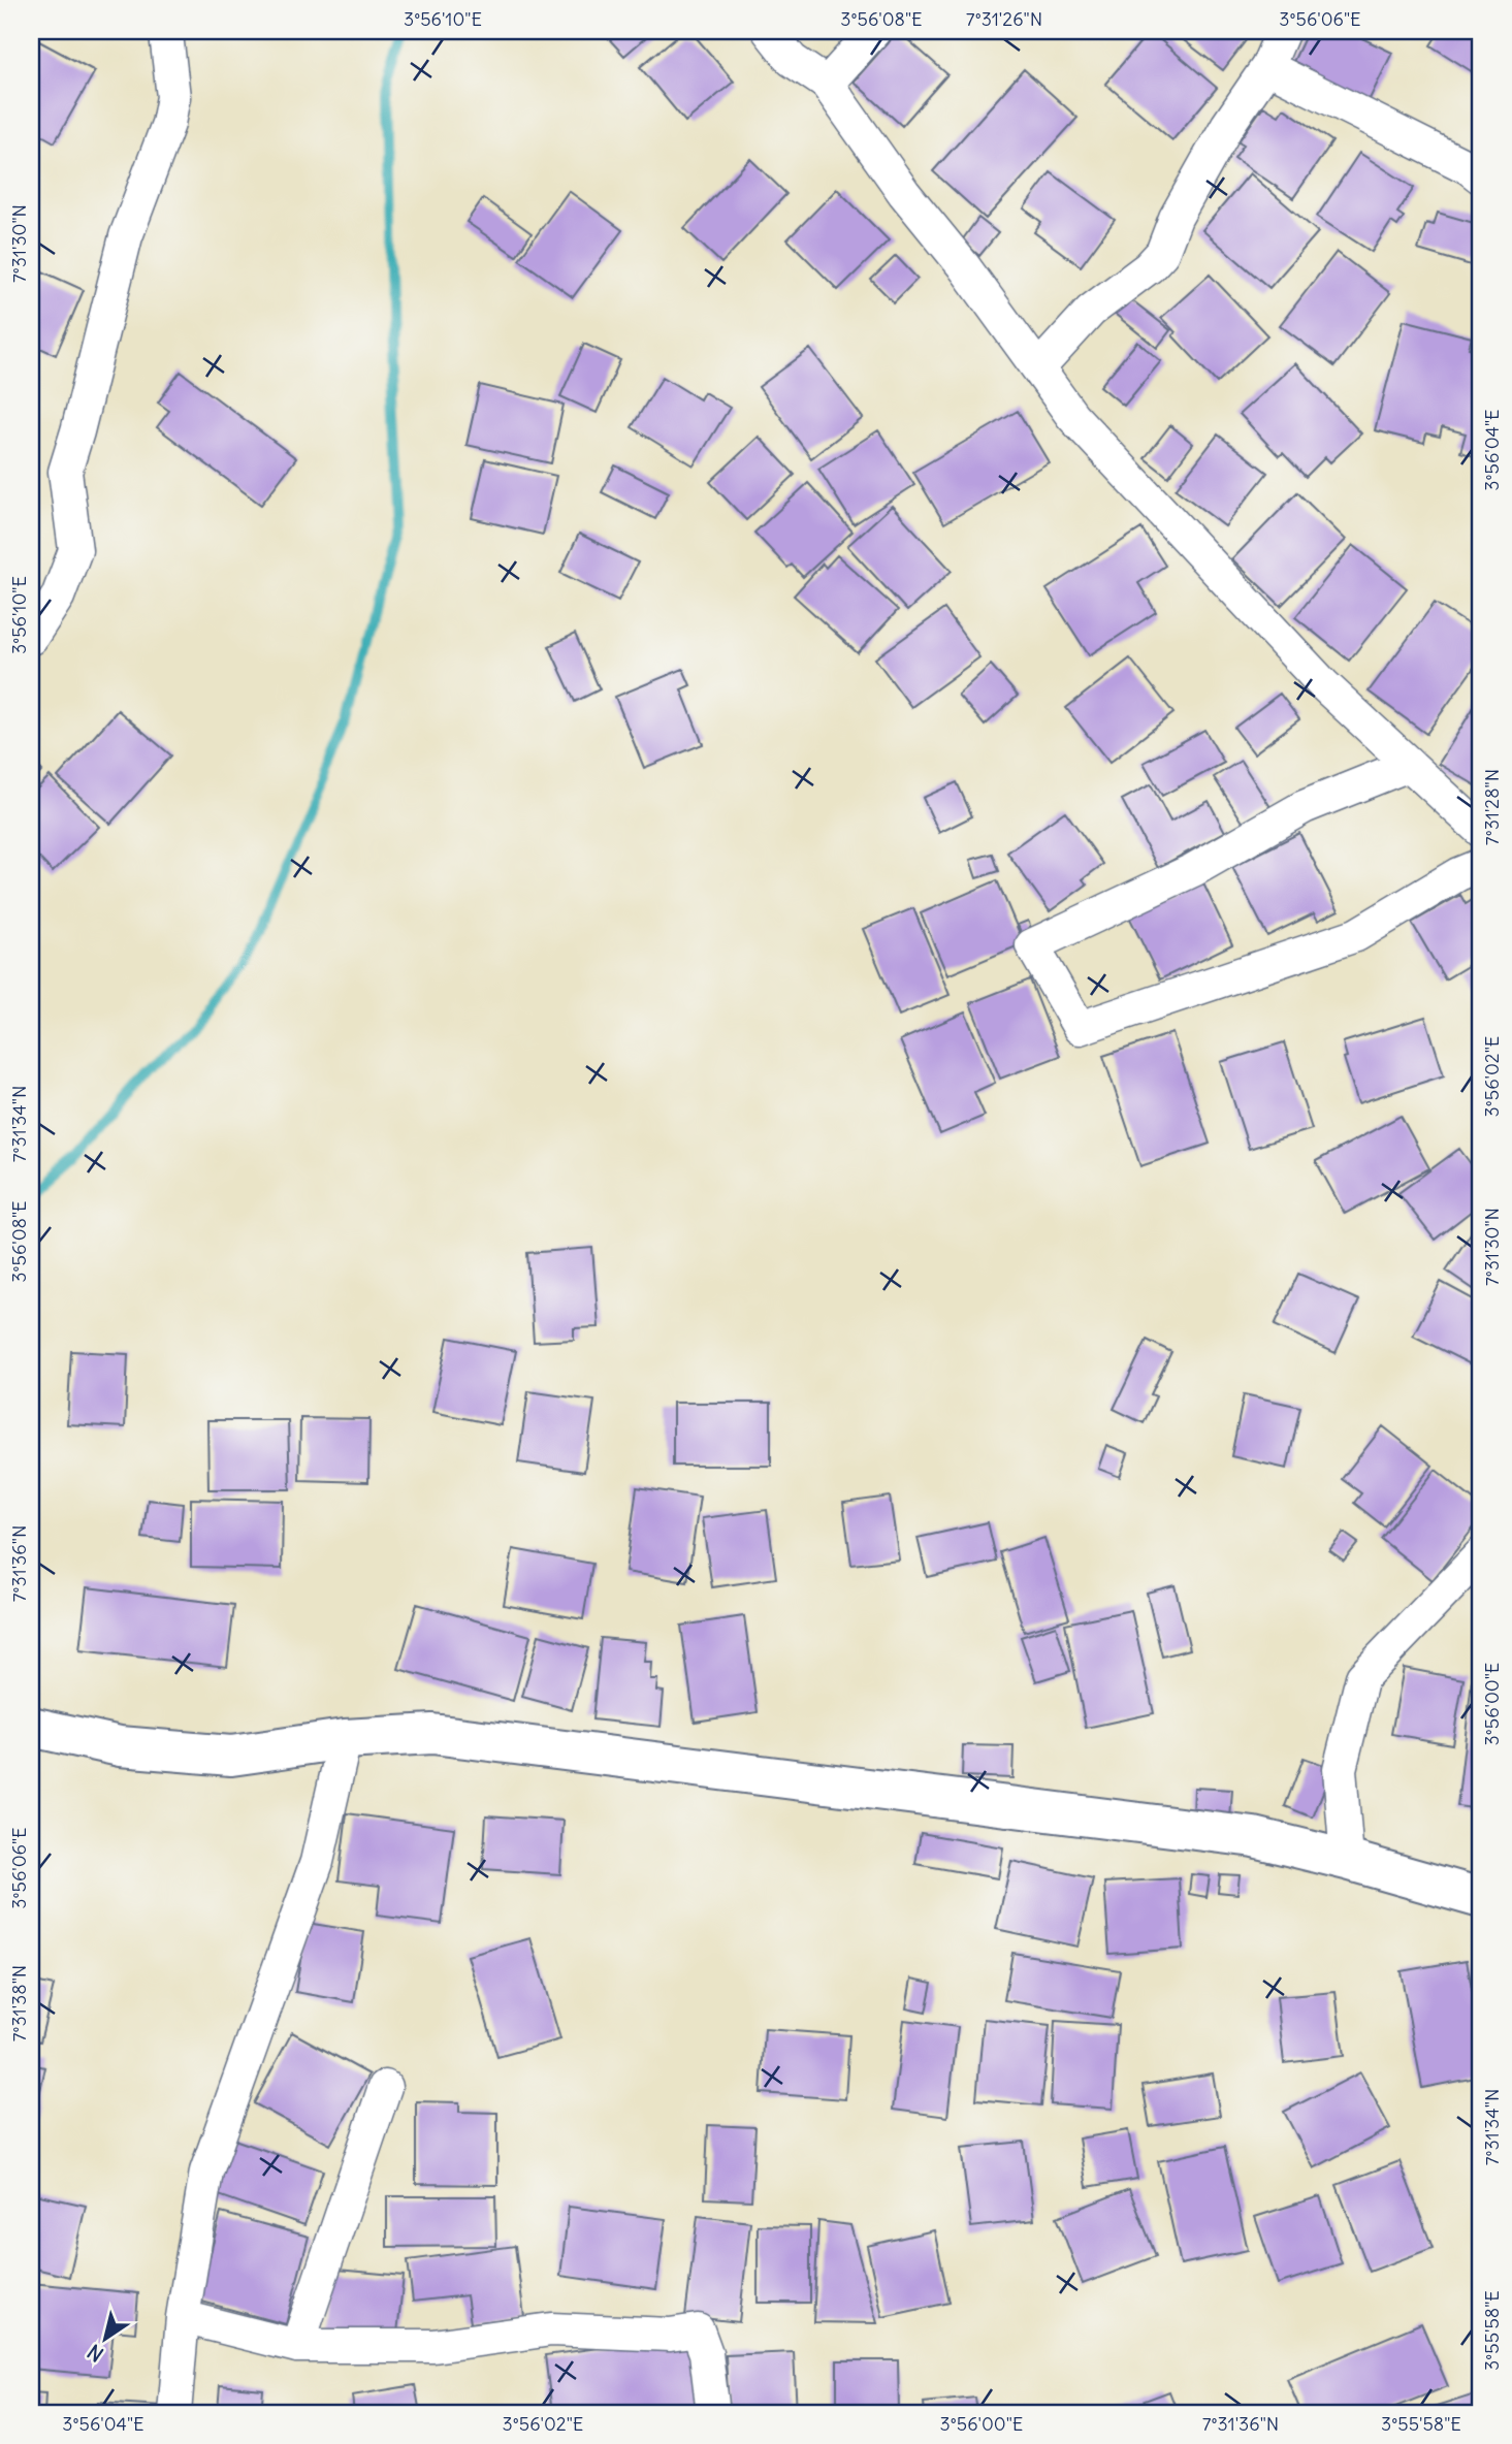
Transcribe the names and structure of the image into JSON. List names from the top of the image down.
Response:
{
  "north": "bottom left",
  "coordinates": [
    "3°56'10\"E",
    "3°56'08\"E",
    "7°31'26\"N",
    "3°56'06\"E",
    "7°31'30\"N",
    "3°56'04\"E",
    "7°31'28\"N",
    "3°56'02\"E",
    "7°31'34\"N",
    "7°31'36\"N",
    "3°56'00\"E",
    "7°31'38\"N",
    "3°55'58\"E"
  ]
}
